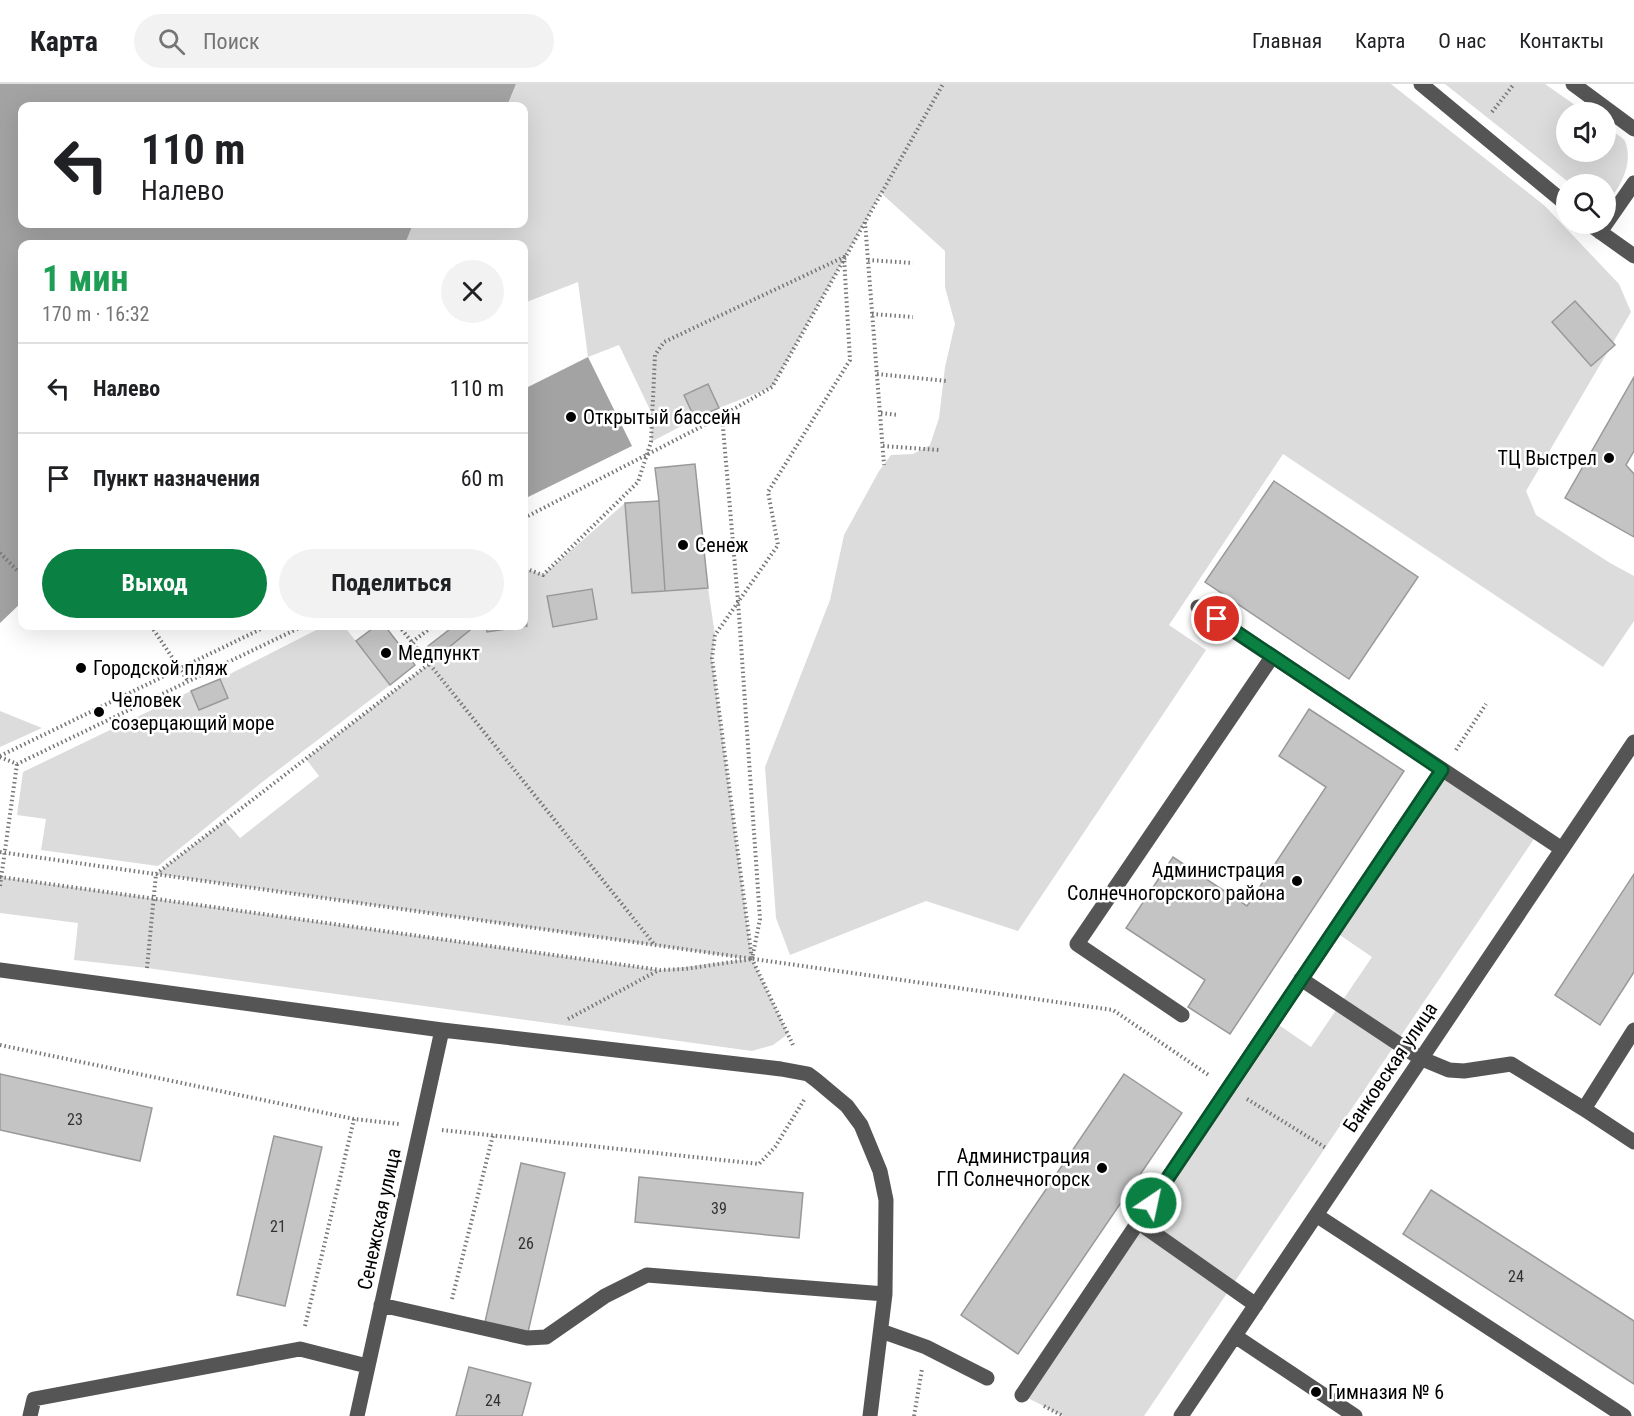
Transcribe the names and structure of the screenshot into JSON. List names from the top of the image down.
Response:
{
  "streets": {
    "street": ["Банковская улица", "Сенежская улица"]
  },
  "places": [
    "Открытый бассейн",
    "ТЦ Выстрел",
    "Сенеж",
    "Медпункт",
    "Городской пляж",
    "Человек созерцающий море",
    "Администрация Солнечногорского района",
    "Администрация ГП Солнечногорск",
    "Гимназия № 6"
  ],
  "house_numbers": [
    "23",
    "39",
    "21",
    "26",
    "24",
    "24"
  ],
  "page": {
    "header": "Карта",
    "search": "Поиск",
    "nav": [
      "Главная",
      "Карта",
      "О нас",
      "Контакты"
    ],
    "turn": ["110 m", "Налево"],
    "heading": ["1 мин", "170 m · 16:32"],
    "list": [
      {
        "name": "Налево",
        "value": "110 m"
      },
      {
        "name": "Пункт назначения",
        "value": "60 m"
      }
    ],
    "buttons": ["Выход", "Поделиться"]
  }
}
